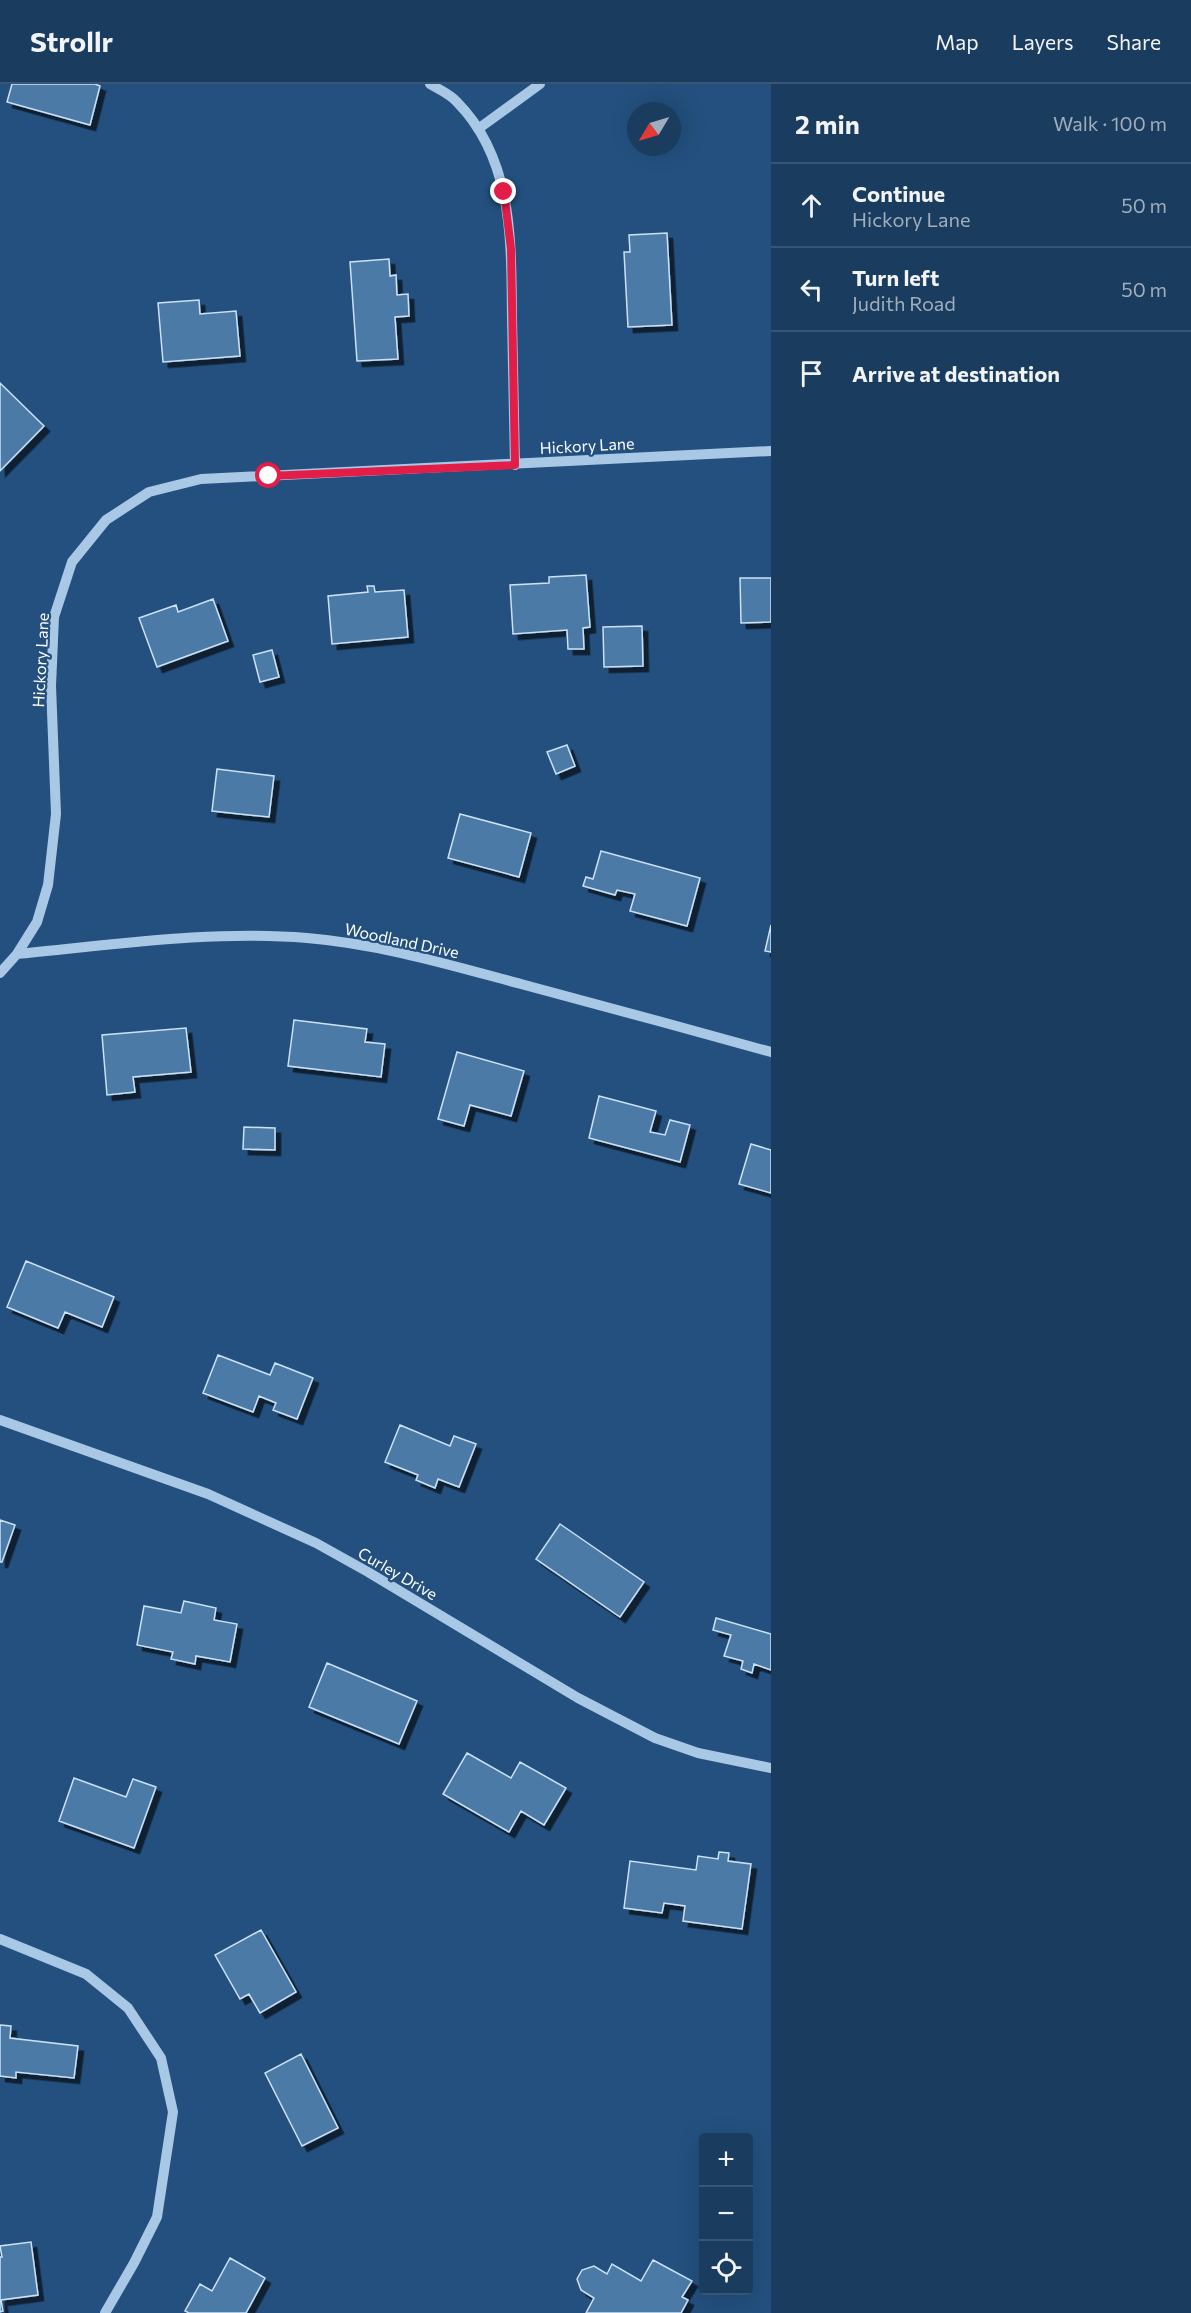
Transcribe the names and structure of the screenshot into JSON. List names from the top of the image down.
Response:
{
  "streets": {
    "street": ["Hickory Lane", "Woodland Drive", "Curley Drive"]
  },
  "crossings": [
    ["Hickory Lane", "Woodland Drive"]
  ],
  "north": "bottom left",
  "page": {
    "header": "Strollr",
    "nav": ["Map", "Layers", "Share"],
    "heading": ["2 min", "Walk · 100 m"],
    "list": [
      ["Continue", "Hickory Lane", "50 m"],
      ["Turn left", "Judith Road", "50 m"],
      "Arrive at destination"
    ],
    "map_buttons": ["+", "−"]
  }
}
